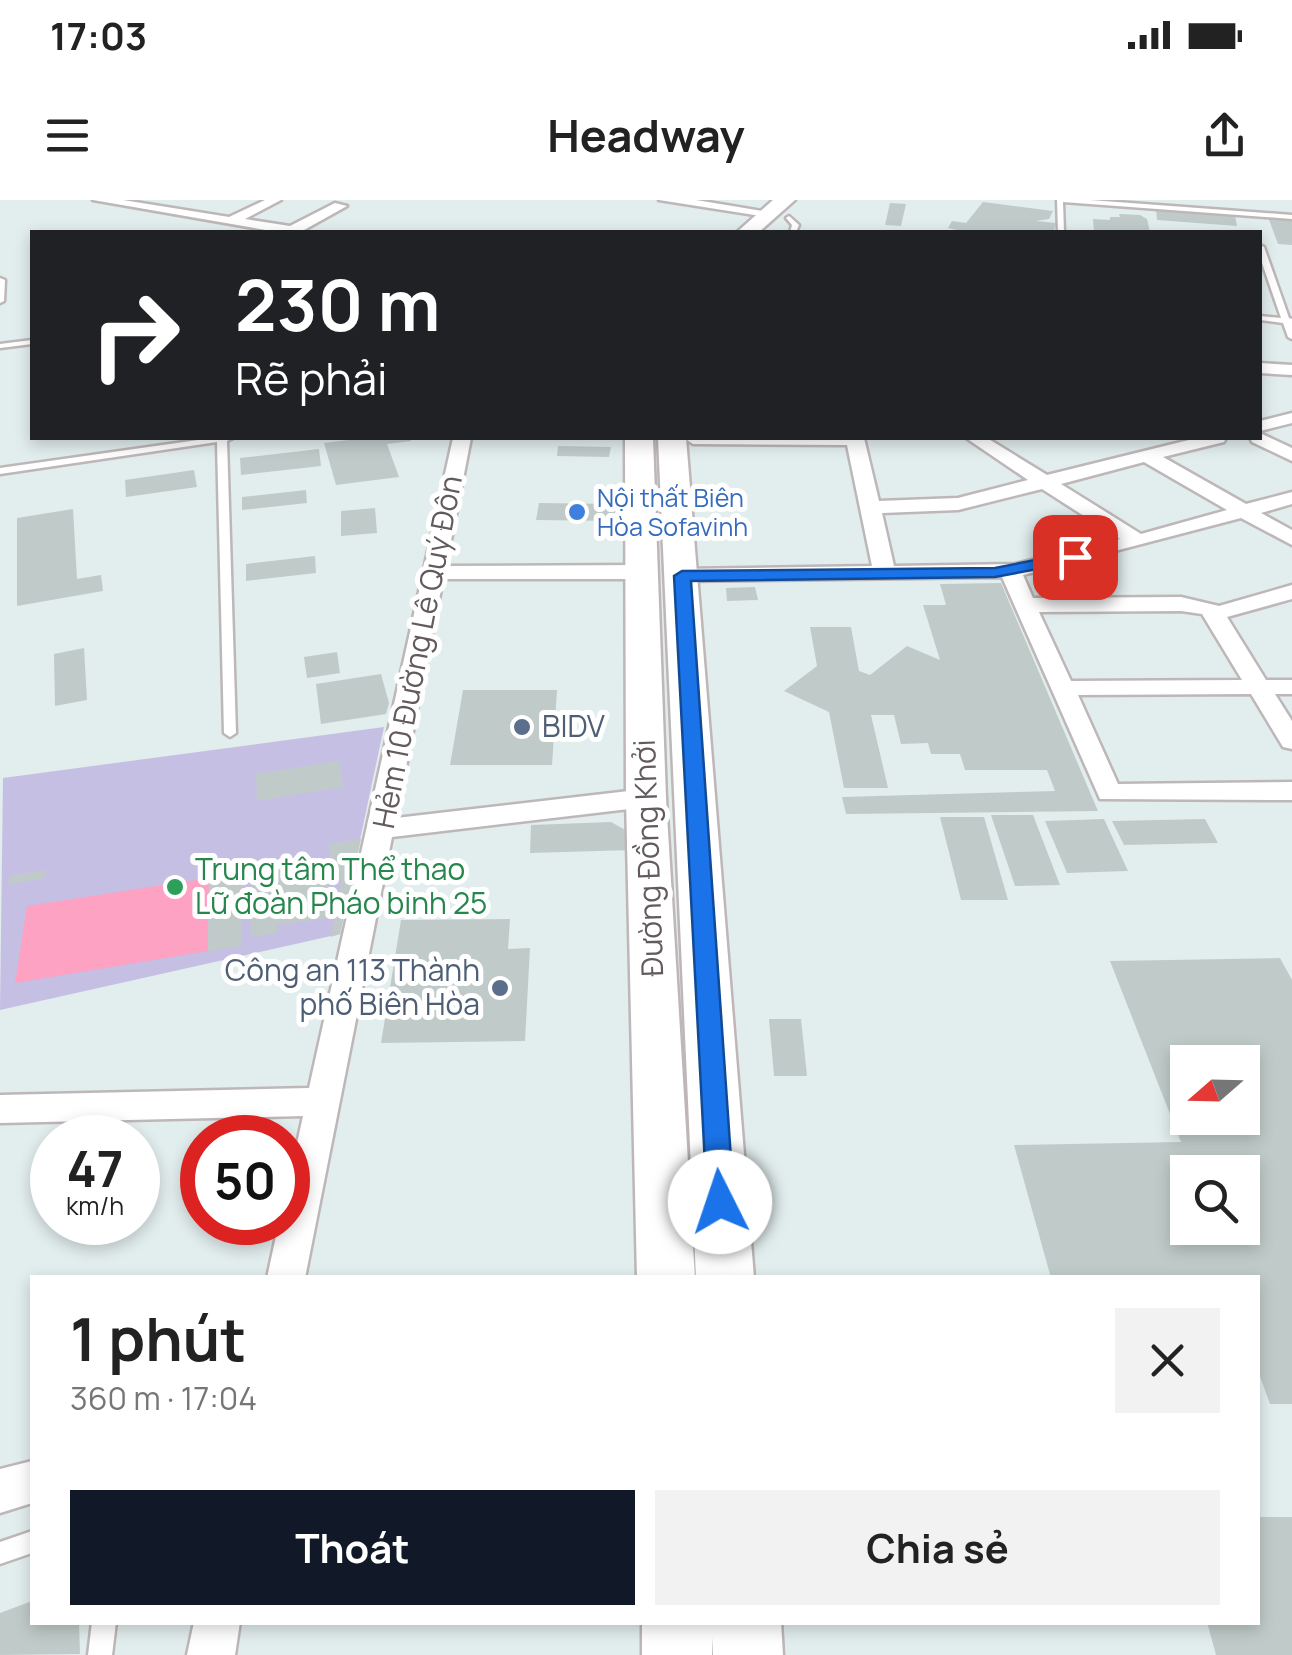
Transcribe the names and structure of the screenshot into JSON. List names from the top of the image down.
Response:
{
  "streets": {
    "main road": ["Đường Đồng Khởi"],
    "street": ["Hẻm 10 Đường Lê Quý Đôn"]
  },
  "places": [
    "Nội thất Biên Hòa Sofavinh",
    "BIDV",
    "Trung tâm Thể thao Lữ đoàn Pháo binh 25",
    "Công an 113 Thành phố Biên Hòa"
  ],
  "north": "left",
  "page": {
    "status": "17:03",
    "header": "Headway",
    "turn": ["230 m", "Rẽ phải"],
    "speed": "47 km/h",
    "limit": "50",
    "heading": ["1 phút", "360 m · 17:04"],
    "buttons": ["Thoát", "Chia sẻ"]
  }
}
